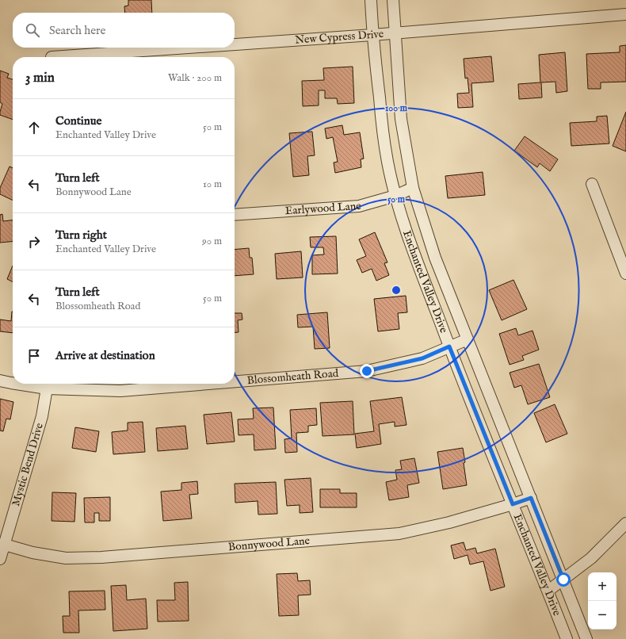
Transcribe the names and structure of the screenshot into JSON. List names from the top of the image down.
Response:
{
  "streets": {
    "street": [
      "New Cypress Drive",
      "Earlywood Lane",
      "Enchanted Valley Drive",
      "Blossomheath Road",
      "Mystic Bend Drive",
      "Bonnywood Lane"
    ]
  },
  "crossings": [
    ["New Cypress Drive", "Enchanted Valley Drive"],
    ["Earlywood Lane", "Enchanted Valley Drive"],
    ["Enchanted Valley Drive", "Blossomheath Road"],
    ["Enchanted Valley Drive", "Bonnywood Lane"],
    ["Blossomheath Road", "Mystic Bend Drive"],
    ["Mystic Bend Drive", "Bonnywood Lane"]
  ],
  "page": {
    "search": "Search here",
    "heading": ["3 min", "Walk · 200 m"],
    "list": [
      ["Continue", "Enchanted Valley Drive", "50 m"],
      ["Turn left", "Bonnywood Lane", "10 m"],
      ["Turn right", "Enchanted Valley Drive", "90 m"],
      ["Turn left", "Blossomheath Road", "50 m"],
      "Arrive at destination"
    ],
    "map_buttons": ["+", "−"]
  },
  "rings": ["100 m", "50 m"]
}
